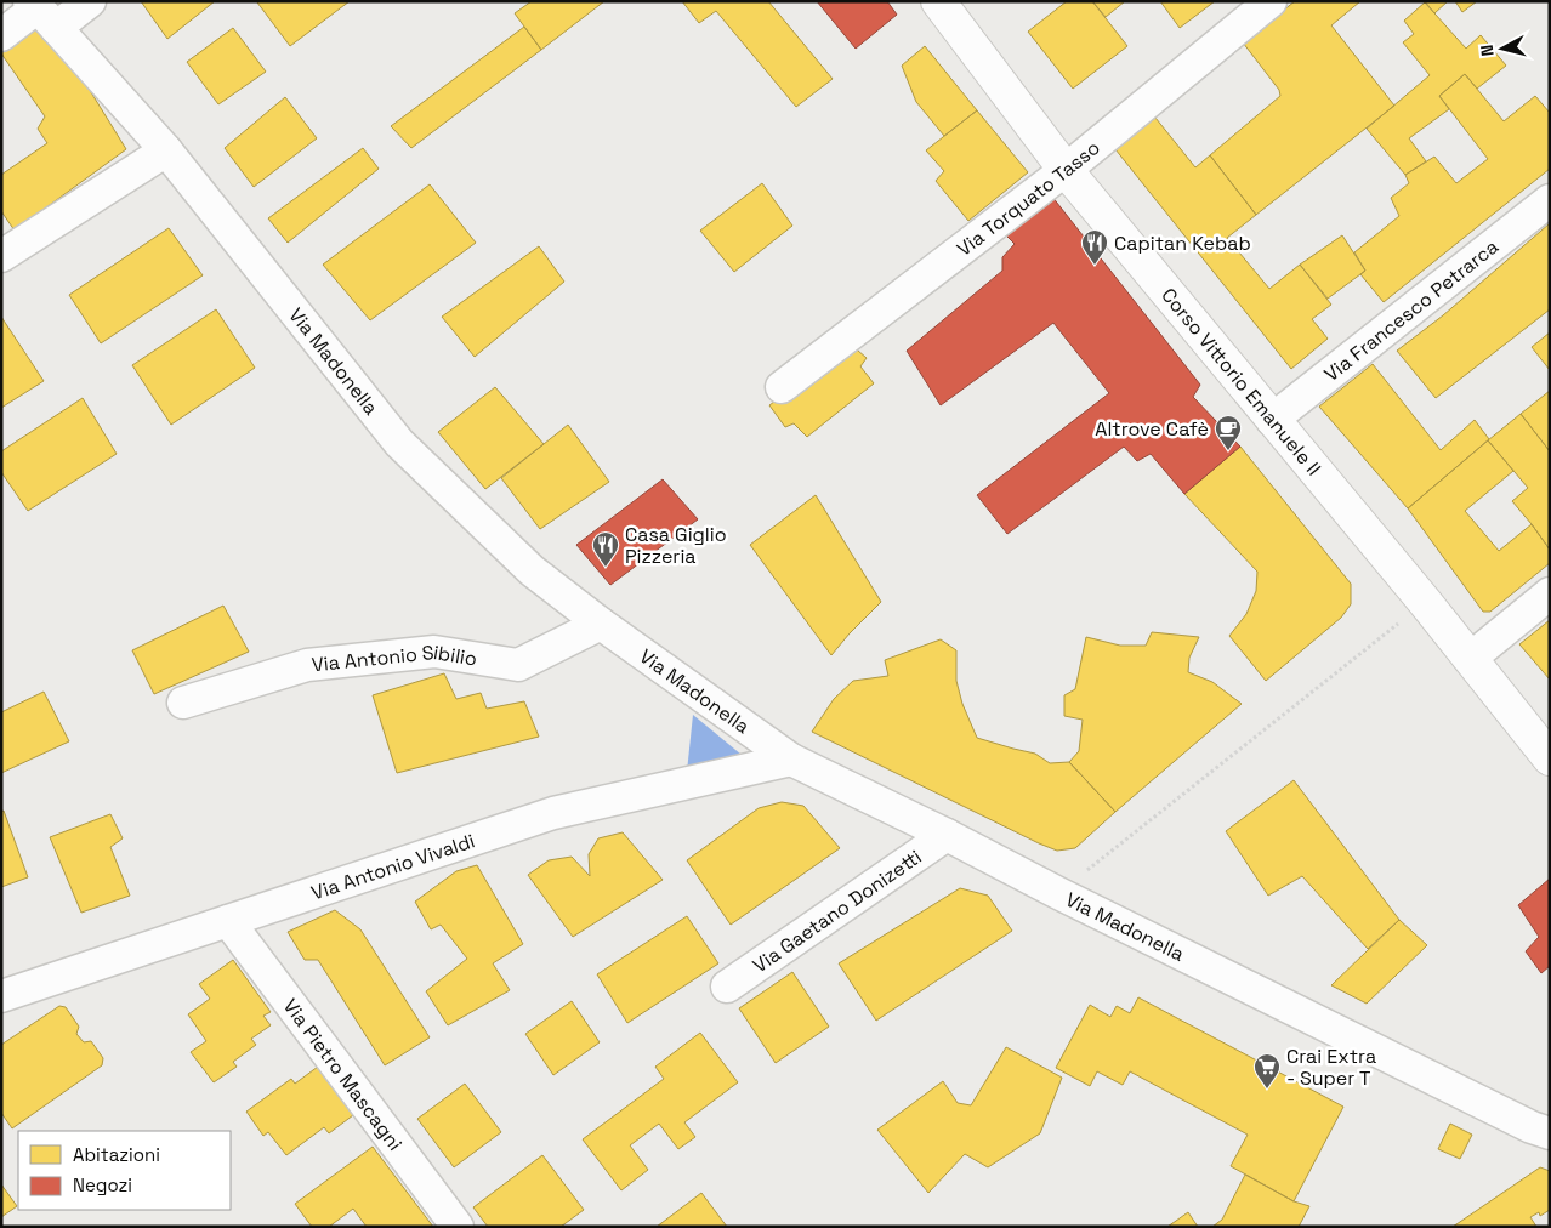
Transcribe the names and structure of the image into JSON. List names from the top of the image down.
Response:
{
  "streets": {
    "main road": ["Corso Vittorio Emanuele II"],
    "street": [
      "Via Torquato Tasso",
      "Via Francesco Petrarca",
      "Via Madonella",
      "Via Antonio Sibilio",
      "Via Antonio Vivaldi",
      "Via Gaetano Donizetti",
      "Via Pietro Mascagni"
    ]
  },
  "crossings": [
    ["Via Torquato Tasso", "Corso Vittorio Emanuele II"],
    ["Via Francesco Petrarca", "Corso Vittorio Emanuele II"],
    ["Via Madonella", "Via Antonio Sibilio"],
    ["Via Madonella", "Via Antonio Vivaldi"],
    ["Via Madonella", "Via Gaetano Donizetti"],
    ["Via Antonio Vivaldi", "Via Pietro Mascagni"]
  ],
  "places": {
    "restaurant": ["Capitan Kebab", "Casa Giglio Pizzeria"],
    "cafe": ["Altrove Cafè"],
    "supermarket": ["Crai Extra - Super T"]
  },
  "legend": ["Abitazioni", "Negozi"],
  "north": "left"
}
